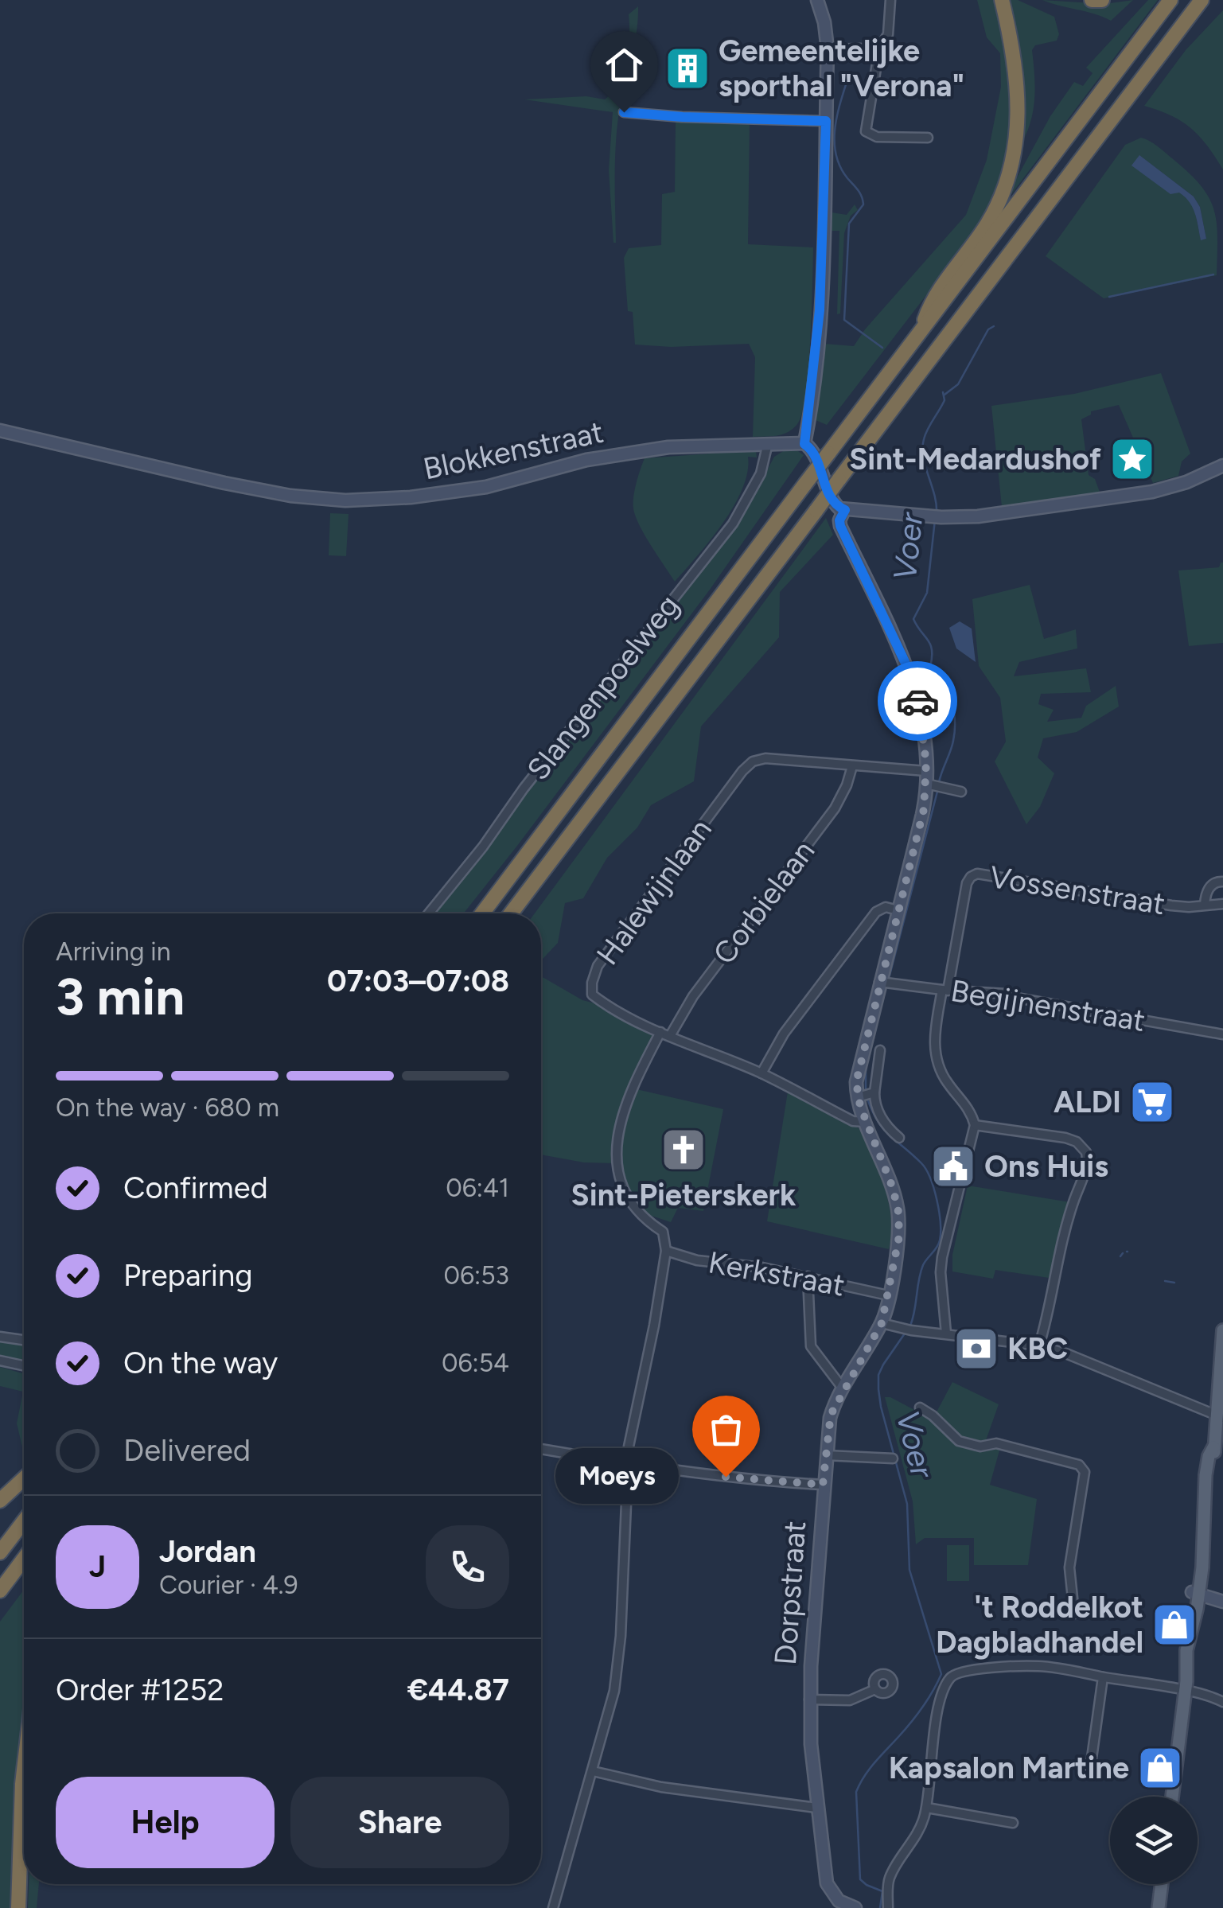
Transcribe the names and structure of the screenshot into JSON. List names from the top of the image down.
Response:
{
  "streets": {
    "street": [
      "Blokkenstraat",
      "Slangenpoelweg",
      "Vossenstraat",
      "Halewijnlaan",
      "Corbielaan",
      "Begijnenstraat",
      "Kerkstraat",
      "Dorpstraat"
    ]
  },
  "crossings": [
    ["Blokkenstraat", "Slangenpoelweg"],
    ["Blokkenstraat", "Dorpstraat"],
    ["Vossenstraat", "Begijnenstraat"],
    ["Halewijnlaan", "Corbielaan"],
    ["Halewijnlaan", "Dorpstraat"],
    ["Begijnenstraat", "Dorpstraat"],
    ["Kerkstraat", "Dorpstraat"]
  ],
  "water": ["Voer"],
  "places": {
    "building": ["Gemeentelijke sporthal \"Verona\""],
    "place": ["Sint-Medardushof"],
    "supermarket": ["ALDI"],
    "church": ["Sint-Pieterskerk"],
    "public building": ["Ons Huis"],
    "bank": ["KBC"],
    "other": ["Moeys"],
    "shop": ["'t Roddelkot Dagbladhandel", "Kapsalon Martine"]
  },
  "page": {
    "heading": ["3 min", "Arriving in", "07:03–07:08"],
    "panel": [
      "Jordan",
      "Courier · 4.9",
      "Order #1252",
      "€44.87"
    ],
    "bar": "On the way · 680 m",
    "list": [
      ["Confirmed", "06:41"],
      ["Preparing", "06:53"],
      ["On the way", "06:54"],
      "Delivered"
    ],
    "bubble": "Moeys",
    "round": "J",
    "buttons": ["Help", "Share"]
  }
}
